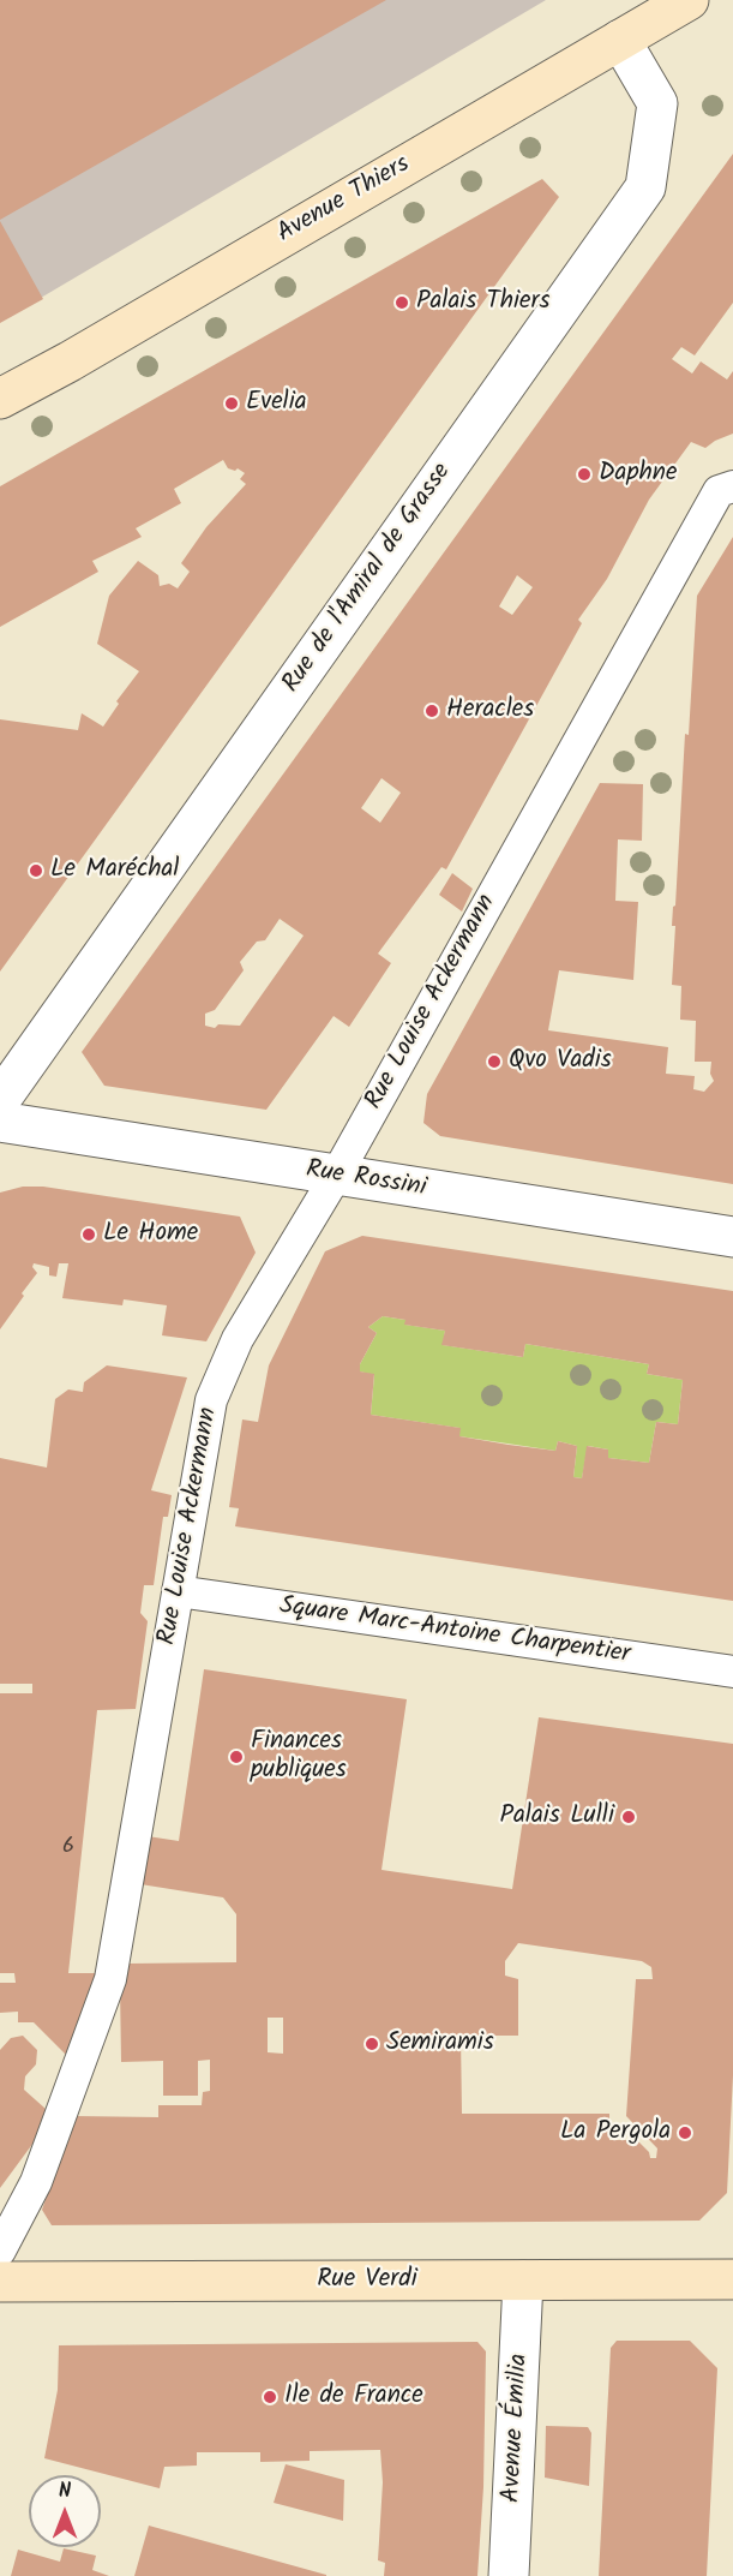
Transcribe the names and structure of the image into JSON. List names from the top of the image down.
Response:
{
  "streets": {
    "street": [
      "Avenue Thiers",
      "Rue de l'Amiral de Grasse",
      "Rue Rossini",
      "Rue Verdi",
      "Avenue Émilia"
    ],
    "lane": ["Rue Louise Ackermann", "Square Marc-Antoine Charpentier"]
  },
  "crossings": [
    ["Avenue Thiers", "Rue de l'Amiral de Grasse"],
    ["Rue Louise Ackermann", "Rue Rossini"],
    ["Rue Louise Ackermann", "Square Marc-Antoine Charpentier"],
    ["Rue Verdi", "Avenue Émilia"]
  ],
  "places": [
    "Palais Thiers",
    "Evelia",
    "Daphne",
    "Heracles",
    "Le Maréchal",
    "Qvo Vadis",
    "Le Home",
    "Finances publiques",
    "Palais Lulli",
    "Semiramis",
    "La Pergola",
    "Ile de France"
  ],
  "house_numbers": ["6"],
  "north": "top"
}
